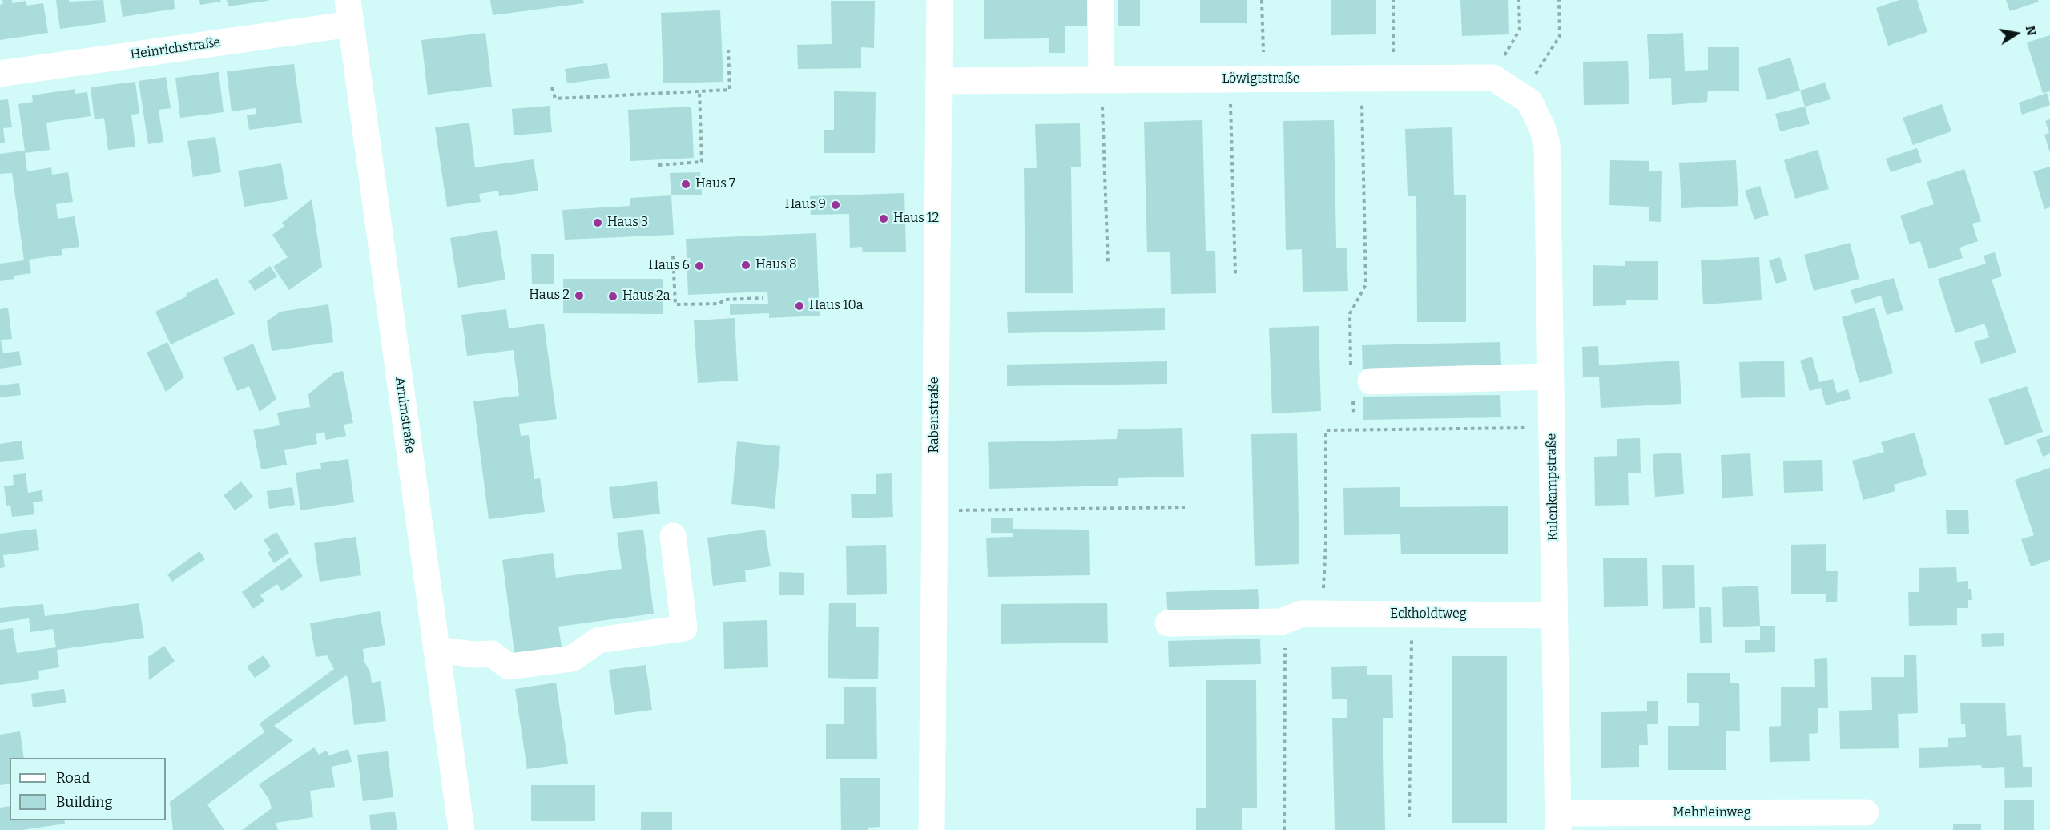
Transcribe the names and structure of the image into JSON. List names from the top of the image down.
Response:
{
  "streets": {
    "street": [
      "Heinrichstraße",
      "Löwigtstraße",
      "Arnimstraße",
      "Rabenstraße",
      "Kulenkampstraße",
      "Eckholdtweg",
      "Mehrleinweg"
    ]
  },
  "crossings": [
    ["Heinrichstraße", "Arnimstraße"],
    ["Löwigtstraße", "Rabenstraße"],
    ["Kulenkampstraße", "Eckholdtweg"],
    ["Kulenkampstraße", "Mehrleinweg"]
  ],
  "places": [
    "Haus 7",
    "Haus 9",
    "Haus 12",
    "Haus 3",
    "Haus 8",
    "Haus 6",
    "Haus 2",
    "Haus 2a",
    "Haus 10a"
  ],
  "legend": ["Road", "Building"],
  "north": "right"
}
